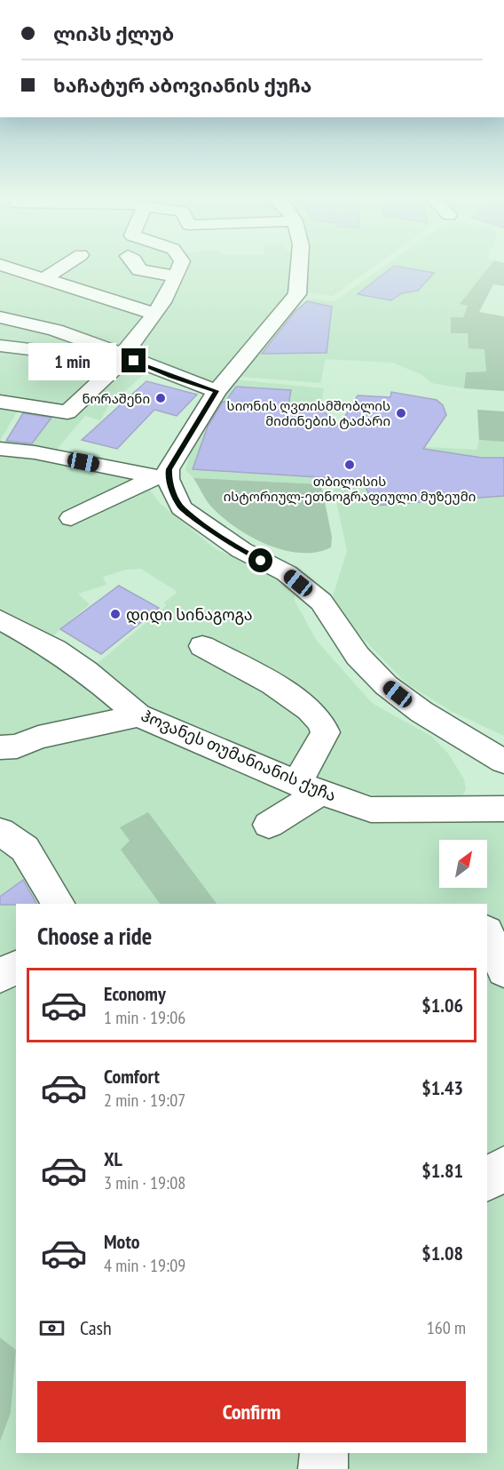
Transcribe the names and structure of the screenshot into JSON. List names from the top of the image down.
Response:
{
  "streets": {
    "street": ["ჰოვანეს თუმანიანის ქუჩა"]
  },
  "places": [
    "ნორაშენი",
    "სიონის ღვთისმშობლის მიძინების ტაძარი",
    "თბილისის ისტორიულ-ეთნოგრაფიული მუზეუმი",
    "დიდი სინაგოგა"
  ],
  "north": "top right",
  "page": {
    "banner": ["ლიპს ქლუბ", "ხაჩატურ აბოვიანის ქუჩა"],
    "bubble": "1 min",
    "heading": "Choose a ride",
    "list": [
      {
        "name": "Economy",
        "note": "1 min · 19:06",
        "value": "$1.06"
      },
      {
        "name": "Comfort",
        "note": "2 min · 19:07",
        "value": "$1.43"
      },
      {
        "name": "XL",
        "note": "3 min · 19:08",
        "value": "$1.81"
      },
      {
        "name": "Moto",
        "note": "4 min · 19:09",
        "value": "$1.08"
      }
    ],
    "pay": ["Cash", "160 m"],
    "buttons": "Confirm"
  }
}
